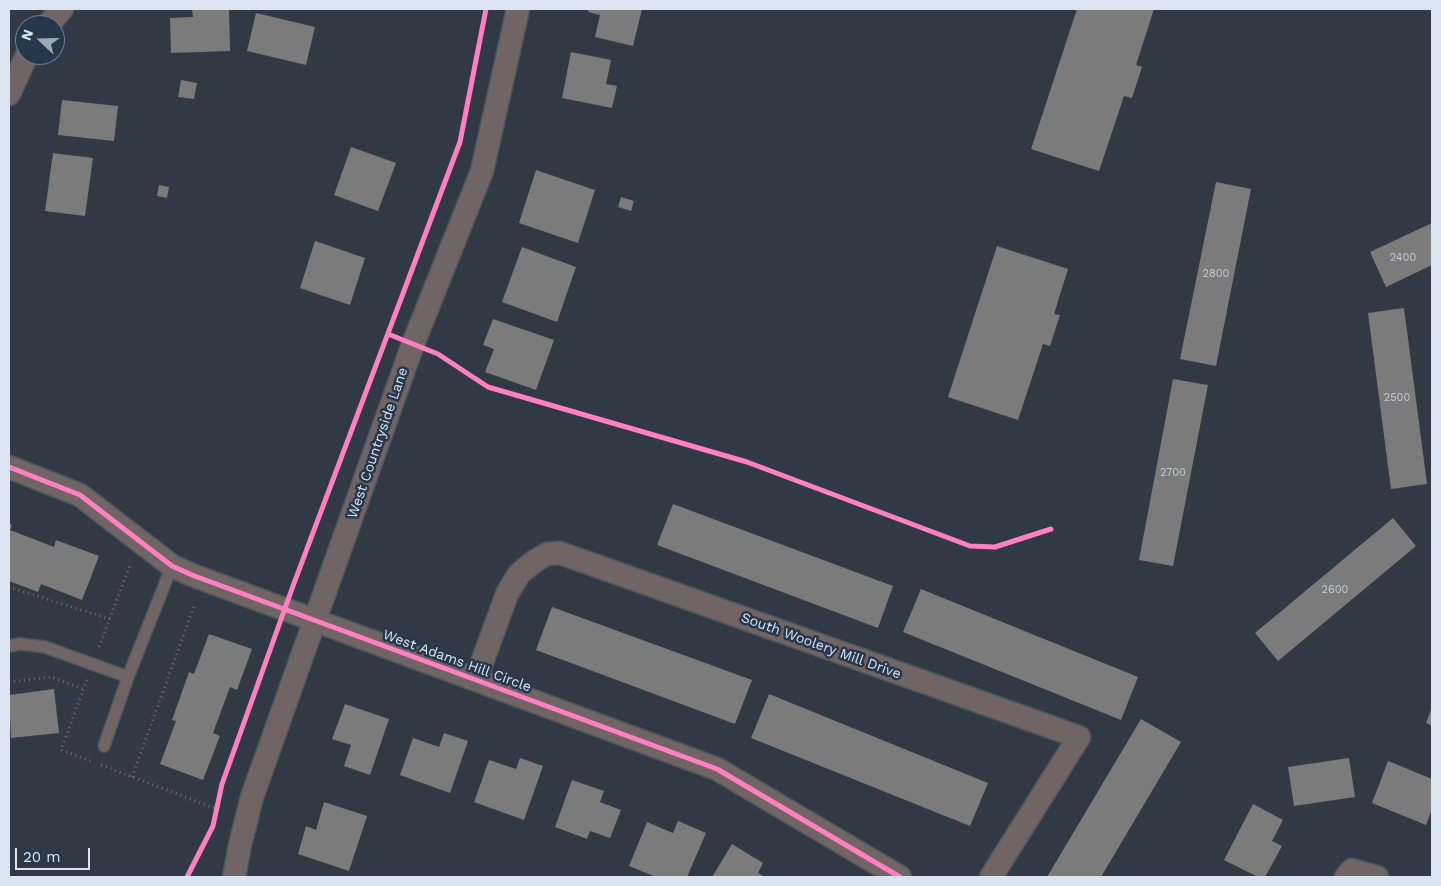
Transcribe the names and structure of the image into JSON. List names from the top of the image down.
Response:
{
  "streets": {
    "street": ["West Countryside Lane", "South Woolery Mill Drive", "West Adams Hill Circle"]
  },
  "crossings": [
    ["West Countryside Lane", "West Adams Hill Circle"],
    ["South Woolery Mill Drive", "West Adams Hill Circle"]
  ],
  "house_numbers": [
    "2400",
    "2800",
    "2500",
    "2700",
    "2600"
  ],
  "scale_bar": "20 m",
  "north": "left"
}
